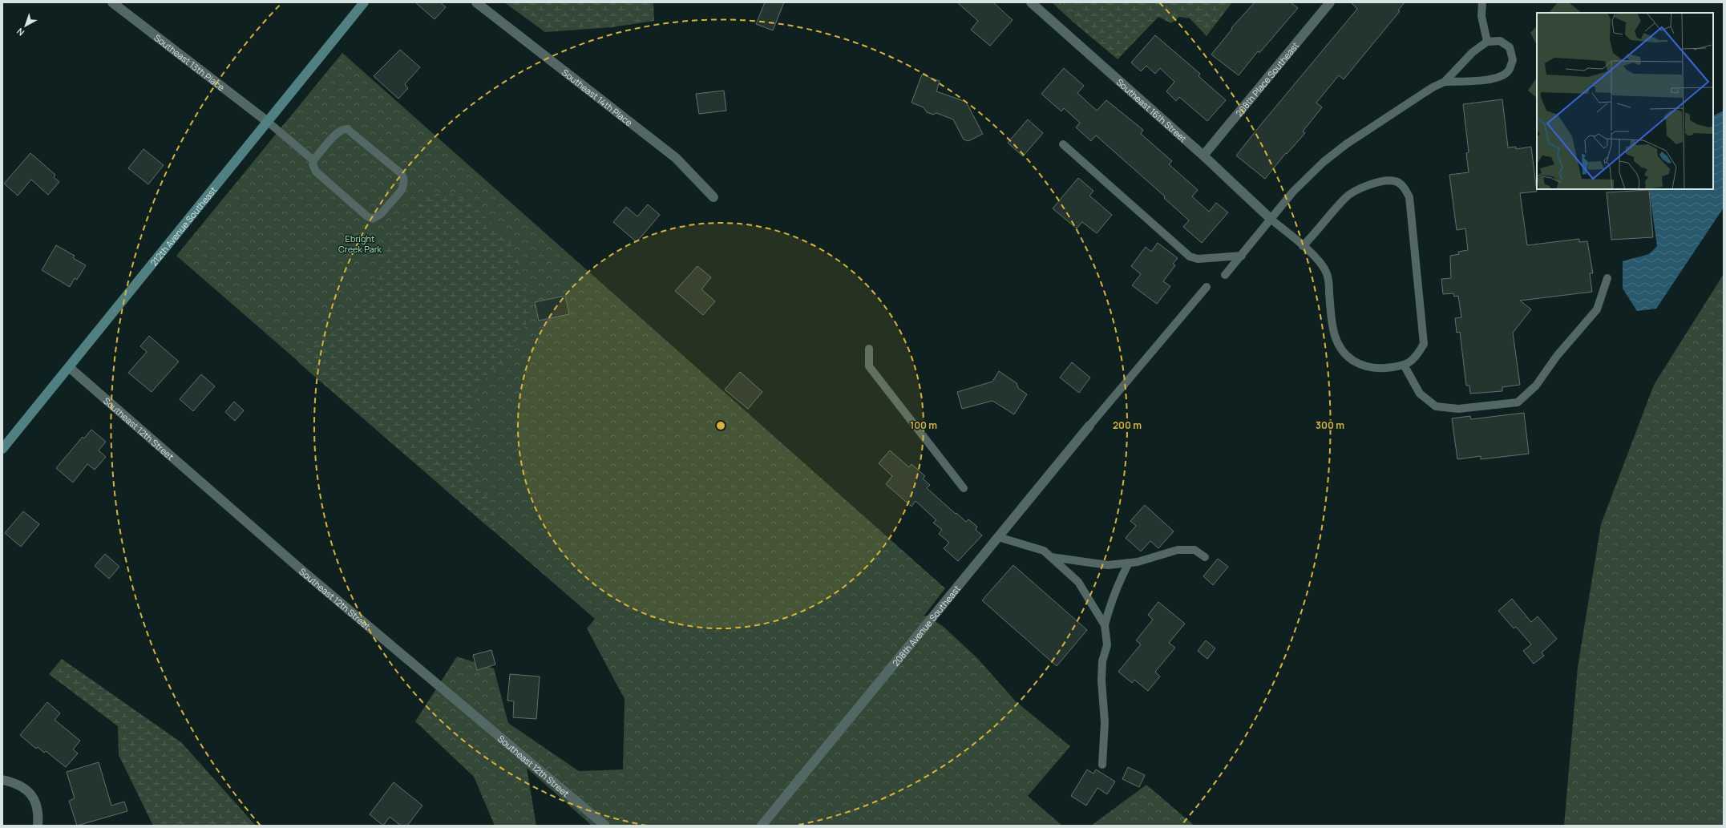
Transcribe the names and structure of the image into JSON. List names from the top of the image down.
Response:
{
  "streets": {
    "street": [
      "Southeast 13th Place",
      "208th Place Southeast",
      "Southeast 14th Place",
      "Southeast 16th Street",
      "212th Avenue Southeast",
      "Southeast 12th Street",
      "208th Avenue Southeast"
    ]
  },
  "crossings": [
    ["Southeast 13th Place", "212th Avenue Southeast"],
    ["208th Place Southeast", "Southeast 16th Street"],
    ["212th Avenue Southeast", "Southeast 12th Street"]
  ],
  "parks": ["Ebright Creek Park"],
  "north": "bottom left",
  "rings": ["100 m", "200 m", "300 m"]
}
